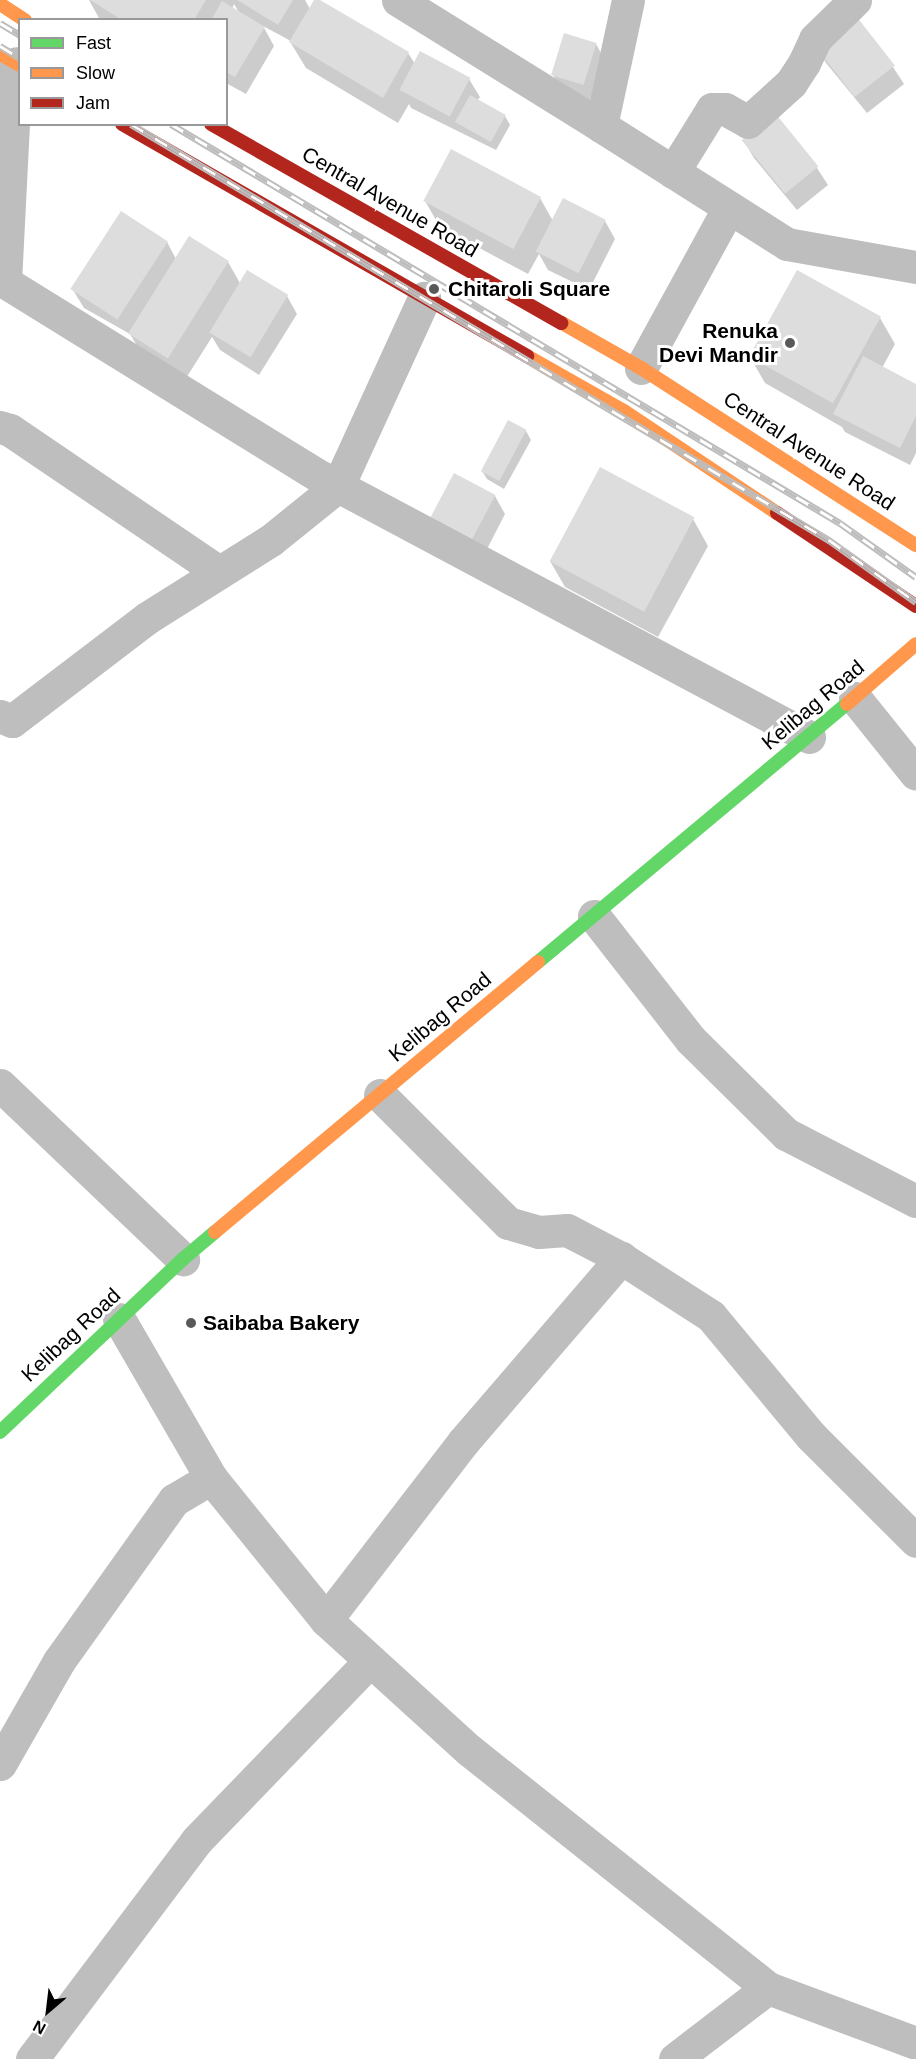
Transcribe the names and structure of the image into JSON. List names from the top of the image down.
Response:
{
  "streets": {
    "main road": ["Central Avenue Road", "Kelibag Road"]
  },
  "places": ["Chitaroli Square", "Renuka Devi Mandir", "Saibaba Bakery"],
  "legend": ["Fast", "Slow", "Jam"],
  "north": "bottom left"
}
